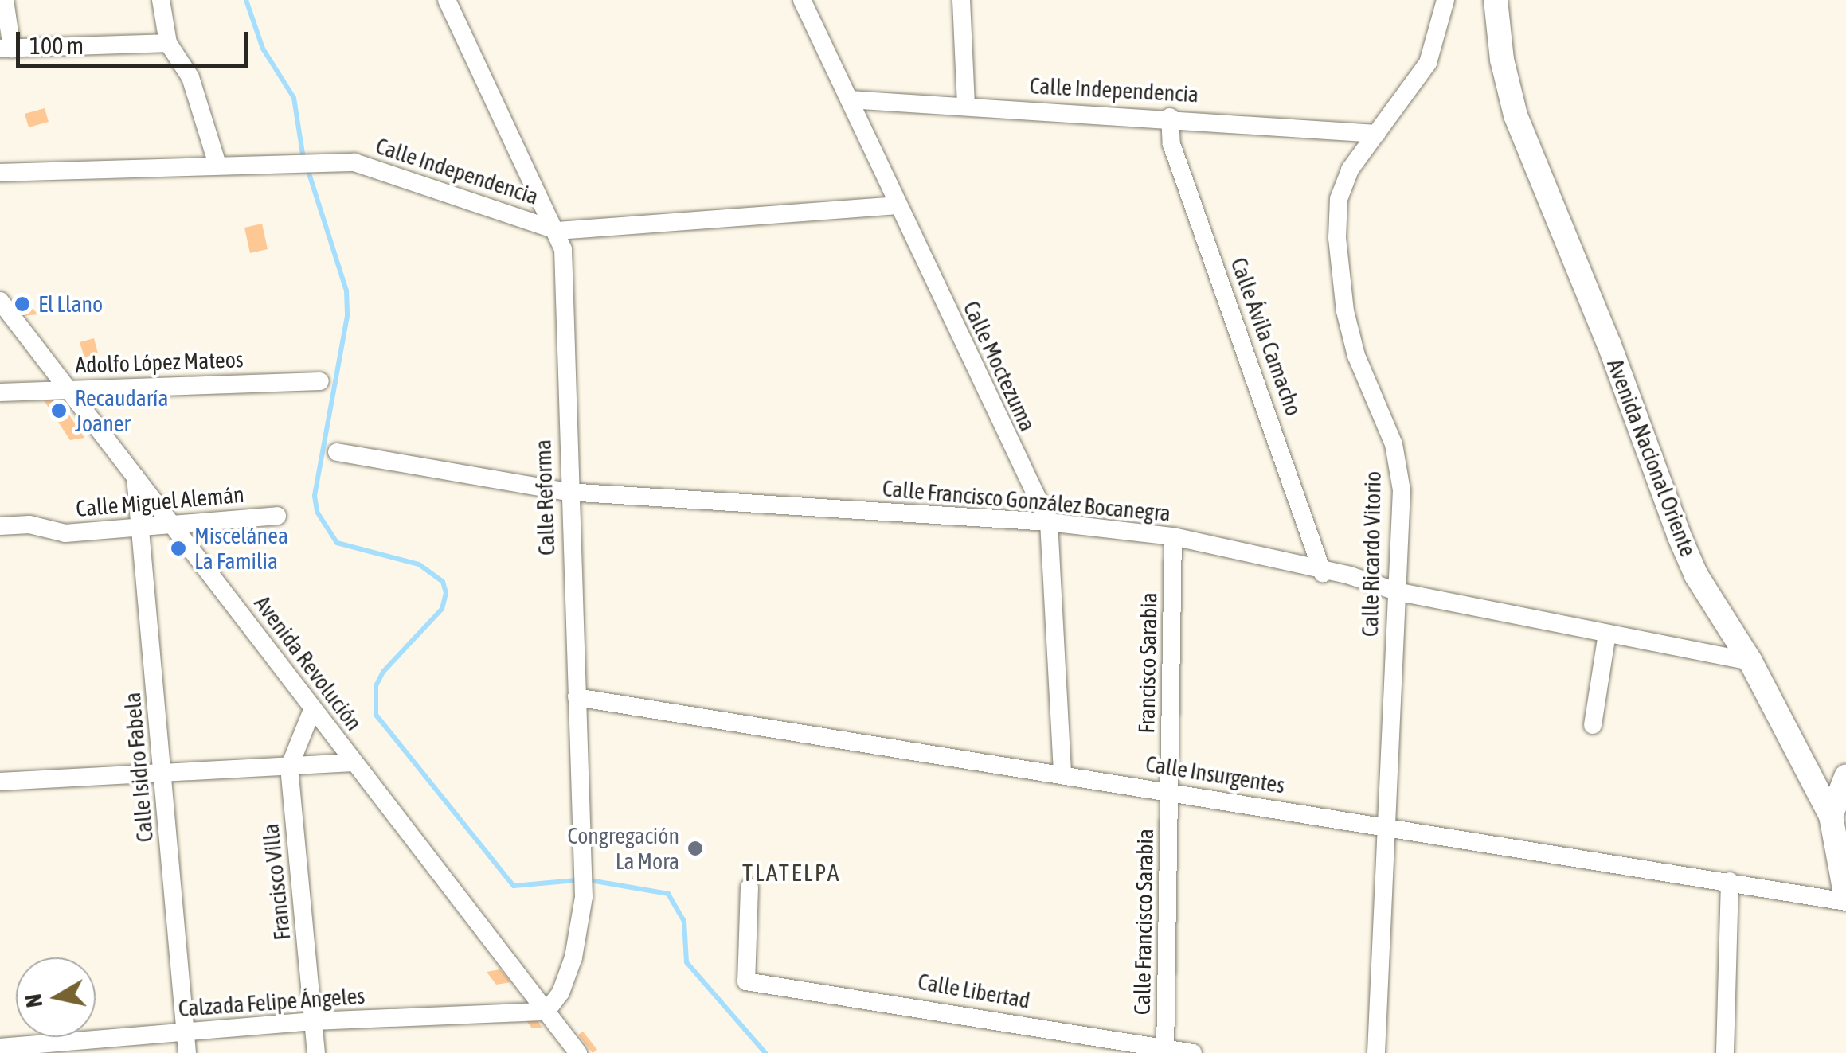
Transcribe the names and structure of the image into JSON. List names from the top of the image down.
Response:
{
  "streets": {
    "street": [
      "Calle Independencia",
      "Calle Ávila Camacho",
      "Adolfo López Mateos",
      "Calle Moctezuma",
      "Avenida Nacional Oriente",
      "Calle Reforma",
      "Calle Francisco González Bocanegra",
      "Calle Miguel Alemán",
      "Calle Ricardo Vitorio",
      "Avenida Revolución",
      "Francisco Sarabia",
      "Calle Isidro Fabela",
      "Calle Insurgentes",
      "Francisco Villa",
      "Calle Francisco Sarabia",
      "Calle Libertad",
      "Calzada Felipe Ángeles"
    ]
  },
  "crossings": [
    ["Calle Independencia", "Calle Ávila Camacho"],
    ["Calle Independencia", "Calle Moctezuma"],
    ["Calle Independencia", "Calle Reforma"],
    ["Calle Independencia", "Calle Ricardo Vitorio"],
    ["Calle Ávila Camacho", "Calle Francisco González Bocanegra"],
    ["Adolfo López Mateos", "Avenida Revolución"],
    ["Calle Moctezuma", "Calle Francisco González Bocanegra"],
    ["Calle Moctezuma", "Calle Insurgentes"],
    ["Avenida Nacional Oriente", "Calle Francisco González Bocanegra"],
    ["Avenida Nacional Oriente", "Calle Insurgentes"],
    ["Calle Reforma", "Calle Francisco González Bocanegra"],
    ["Calle Reforma", "Avenida Revolución"],
    ["Calle Reforma", "Calle Insurgentes"],
    ["Calle Reforma", "Calzada Felipe Ángeles"],
    ["Calle Francisco González Bocanegra", "Calle Ricardo Vitorio"],
    ["Calle Francisco González Bocanegra", "Francisco Sarabia"],
    ["Calle Miguel Alemán", "Avenida Revolución"],
    ["Calle Miguel Alemán", "Calle Isidro Fabela"],
    ["Calle Ricardo Vitorio", "Calle Insurgentes"],
    ["Avenida Revolución", "Calle Isidro Fabela"],
    ["Avenida Revolución", "Francisco Villa"],
    ["Avenida Revolución", "Calzada Felipe Ángeles"],
    ["Francisco Sarabia", "Calle Insurgentes"],
    ["Francisco Sarabia", "Calle Francisco Sarabia"],
    ["Calle Isidro Fabela", "Calzada Felipe Ángeles"],
    ["Calle Insurgentes", "Calle Francisco Sarabia"],
    ["Francisco Villa", "Calzada Felipe Ángeles"],
    ["Calle Francisco Sarabia", "Calle Libertad"]
  ],
  "districts": ["TLATELPA"],
  "places": [
    "El Llano",
    "Recaudaría Joaner",
    "Miscelánea La Familia",
    "Congregación La Mora"
  ],
  "scale_bar": "100 m",
  "north": "left"
}
